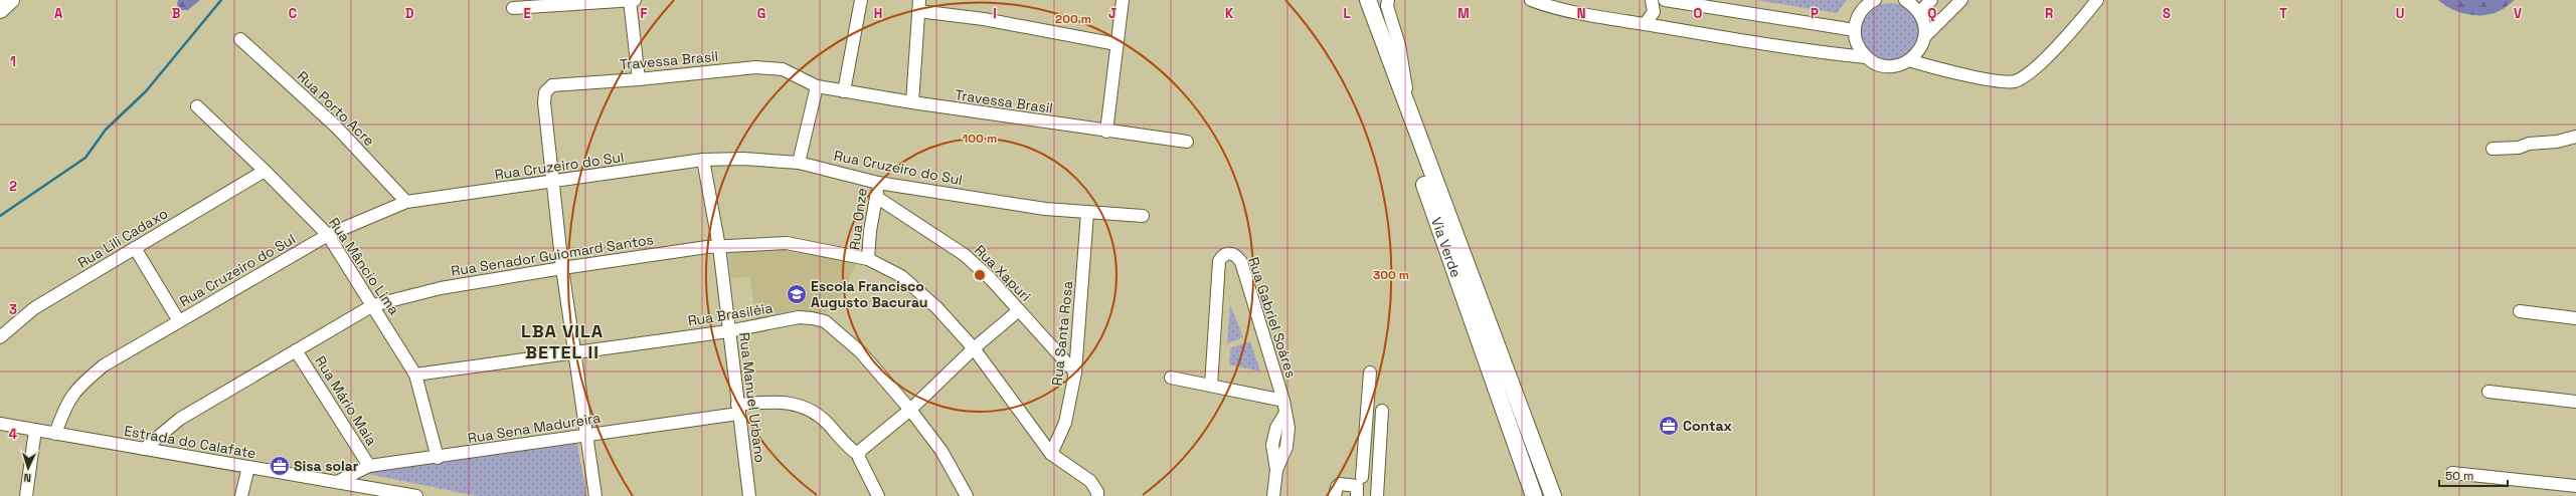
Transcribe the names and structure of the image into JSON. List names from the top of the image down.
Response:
{
  "streets": {
    "main road": ["Via Verde"],
    "street": [
      "Travessa Brasil",
      "Rua Porto Acre",
      "Rua Cruzeiro do Sul",
      "Rua Onze",
      "Rua Lili Cadaxo",
      "Rua Senador Guiomard Santos",
      "Rua Mâncio Lima",
      "Rua Xapuri",
      "Rua Brasiléia",
      "Rua Gabriel Soáres",
      "Rua Santa Rosa",
      "Rua Manuel Urbano",
      "Rua Mário Maia",
      "Rua Sena Madureira",
      "Estrada do Calafate"
    ]
  },
  "crossings": [
    ["Travessa Brasil", "Rua Cruzeiro do Sul"],
    ["Rua Porto Acre", "Rua Cruzeiro do Sul"],
    ["Rua Cruzeiro do Sul", "Rua Onze"],
    ["Rua Cruzeiro do Sul", "Rua Mâncio Lima"],
    ["Rua Cruzeiro do Sul", "Rua Santa Rosa"],
    ["Rua Cruzeiro do Sul", "Rua Manuel Urbano"],
    ["Rua Cruzeiro do Sul", "Estrada do Calafate"],
    ["Rua Onze", "Rua Senador Guiomard Santos"],
    ["Rua Onze", "Rua Xapuri"],
    ["Rua Lili Cadaxo", "Rua Mâncio Lima"],
    ["Rua Senador Guiomard Santos", "Rua Mâncio Lima"],
    ["Rua Senador Guiomard Santos", "Rua Santa Rosa"],
    ["Rua Senador Guiomard Santos", "Rua Manuel Urbano"],
    ["Rua Senador Guiomard Santos", "Rua Mário Maia"],
    ["Rua Senador Guiomard Santos", "Estrada do Calafate"],
    ["Rua Mâncio Lima", "Rua Brasiléia"],
    ["Rua Mâncio Lima", "Rua Sena Madureira"],
    ["Rua Xapuri", "Rua Santa Rosa"],
    ["Rua Brasiléia", "Rua Manuel Urbano"],
    ["Rua Manuel Urbano", "Rua Sena Madureira"],
    ["Rua Mário Maia", "Rua Sena Madureira"],
    ["Rua Sena Madureira", "Estrada do Calafate"]
  ],
  "districts": ["LBA VILA BETEL II"],
  "places": {
    "school or university": ["Escola Francisco Augusto Bacurau"],
    "office": ["Contax", "Sisa solar"]
  },
  "scale_bar": "50 m",
  "north": "bottom",
  "grid": {
    "columns": [
      "A",
      "B",
      "C",
      "D",
      "E",
      "F",
      "G",
      "H",
      "I",
      "J",
      "K",
      "L",
      "M",
      "N",
      "O",
      "P",
      "Q",
      "R",
      "S",
      "T",
      "U",
      "V"
    ],
    "rows": [
      "1",
      "2",
      "3",
      "4"
    ]
  },
  "rings": ["200 m", "100 m", "300 m"]
}
